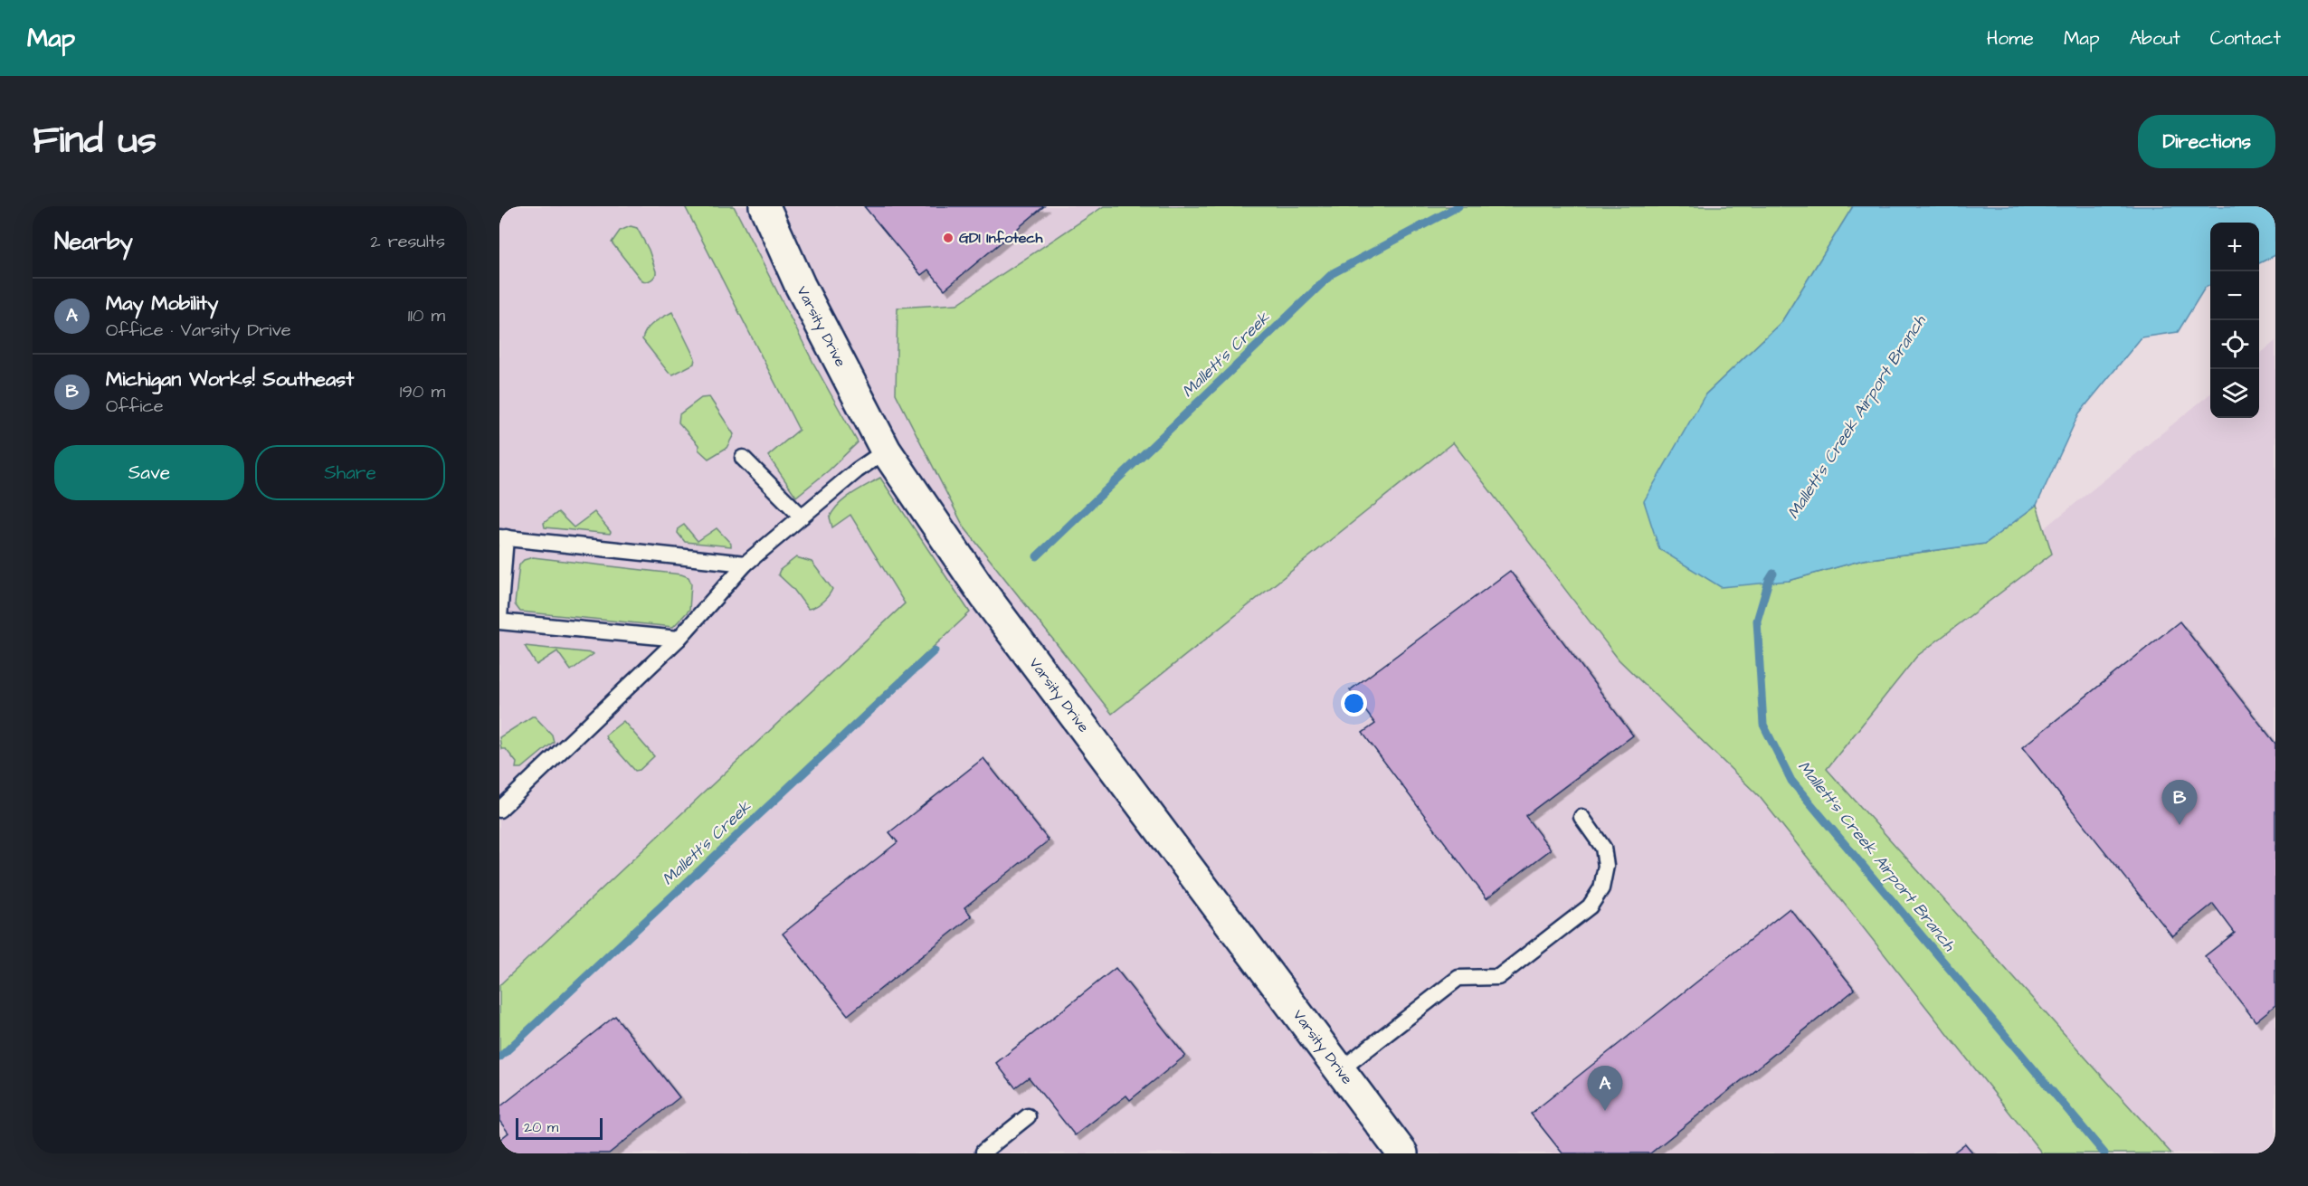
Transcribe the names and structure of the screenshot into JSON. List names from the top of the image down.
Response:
{
  "streets": {
    "street": ["Varsity Drive"]
  },
  "water": ["Mallett's Creek", "Mallett's Creek Airport Branch"],
  "places": ["GDI Infotech"],
  "scale_bar": "20 m",
  "page": {
    "header": "Map",
    "nav": [
      "Home",
      "Map",
      "About",
      "Contact"
    ],
    "title": "Find us",
    "buttons": [
      "Directions",
      ["Save", "Share"]
    ],
    "heading": ["Nearby", "2 results"],
    "map_buttons": ["+", "−"],
    "list": [
      {
        "mark": "A",
        "name": "May Mobility",
        "note": "Office · Varsity Drive",
        "value": "110 m"
      },
      {
        "mark": "B",
        "name": "Michigan Works! Southeast",
        "note": "Office",
        "value": "190 m"
      }
    ],
    "pins": ["B", "A"],
    "scale": "20 m"
  }
}
